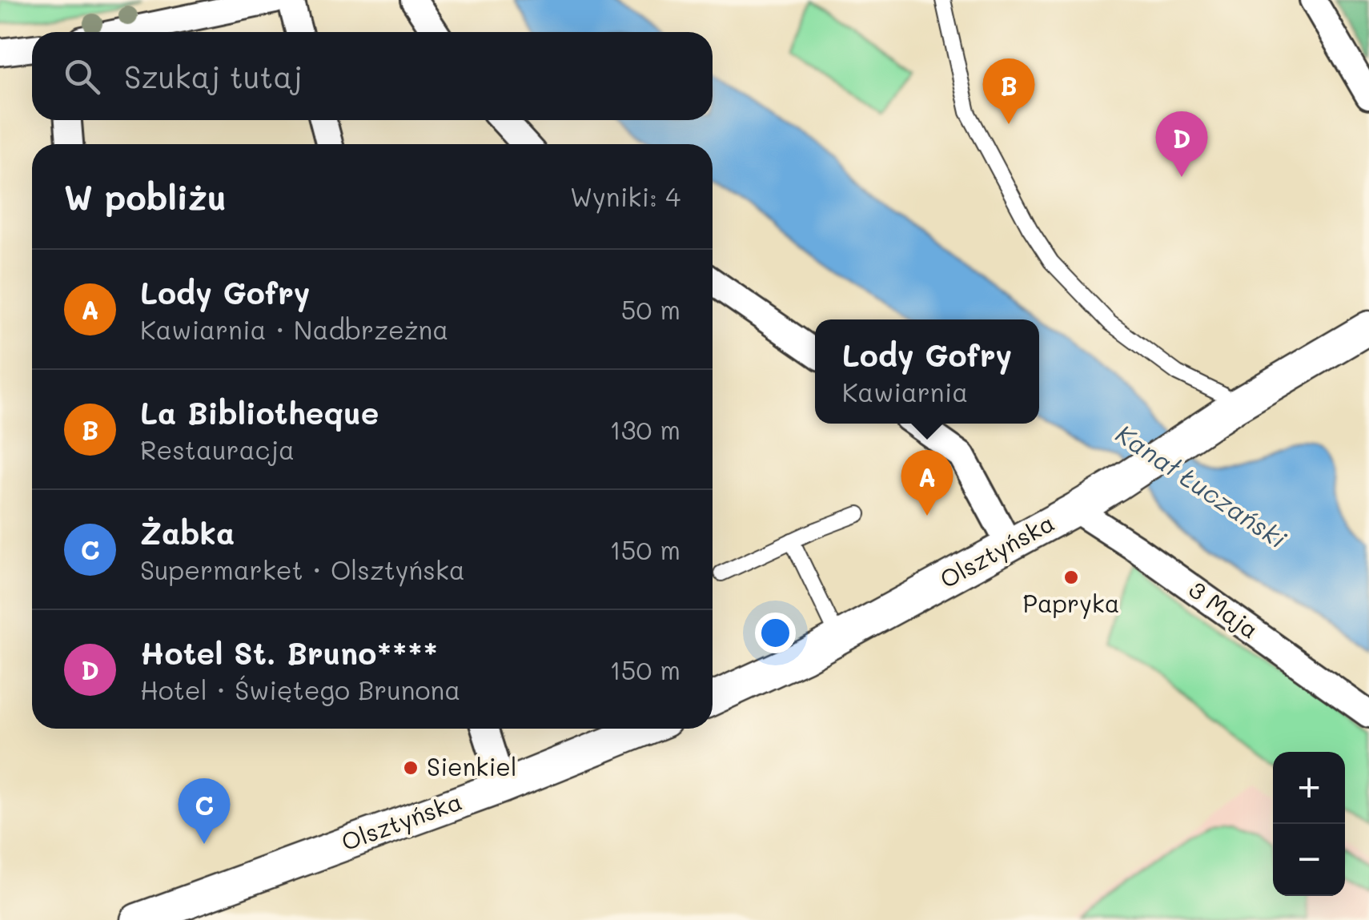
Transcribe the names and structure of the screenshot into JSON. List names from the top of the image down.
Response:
{
  "streets": {
    "street": ["Olsztyńska", "3 Maja"]
  },
  "crossings": [
    ["Olsztyńska", "3 Maja"]
  ],
  "water": ["Kanał Łuczański"],
  "places": ["Papryka", "Sienkiel"],
  "page": {
    "search": "Szukaj tutaj",
    "pins": [
      "B",
      "D",
      "A",
      "C"
    ],
    "heading": ["W pobliżu", "Wyniki: 4"],
    "list": [
      {
        "mark": "A",
        "name": "Lody Gofry",
        "note": "Kawiarnia · Nadbrzeżna",
        "value": "50 m"
      },
      {
        "mark": "B",
        "name": "La Bibliotheque",
        "note": "Restauracja",
        "value": "130 m"
      },
      {
        "mark": "C",
        "name": "Żabka",
        "note": "Supermarket · Olsztyńska",
        "value": "150 m"
      },
      {
        "mark": "D",
        "name": "Hotel St. Bruno****",
        "note": "Hotel · Świętego Brunona",
        "value": "150 m"
      }
    ],
    "popup": ["Lody Gofry", "Kawiarnia"],
    "map_buttons": ["+", "−"]
  }
}
